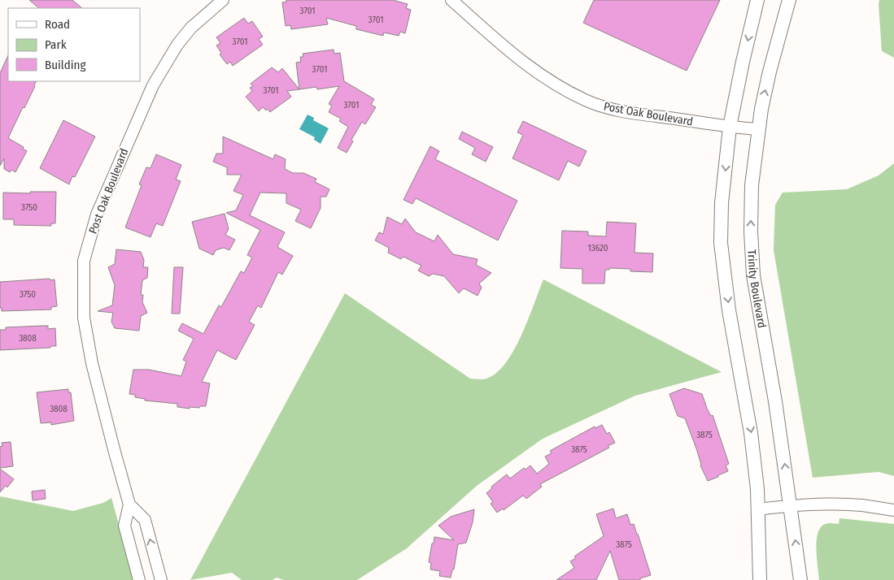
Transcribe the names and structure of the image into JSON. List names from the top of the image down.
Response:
{
  "streets": {
    "main road": ["Trinity Boulevard"],
    "street": ["Post Oak Boulevard"]
  },
  "crossings": [
    ["Post Oak Boulevard", "Trinity Boulevard"]
  ],
  "house_numbers": [
    "3701",
    "3701",
    "3701",
    "3701",
    "3701",
    "3701",
    "3750",
    "13620",
    "3750",
    "3808",
    "3808",
    "3875",
    "3875",
    "3875"
  ],
  "legend": ["Road", "Park", "Building"]
}
